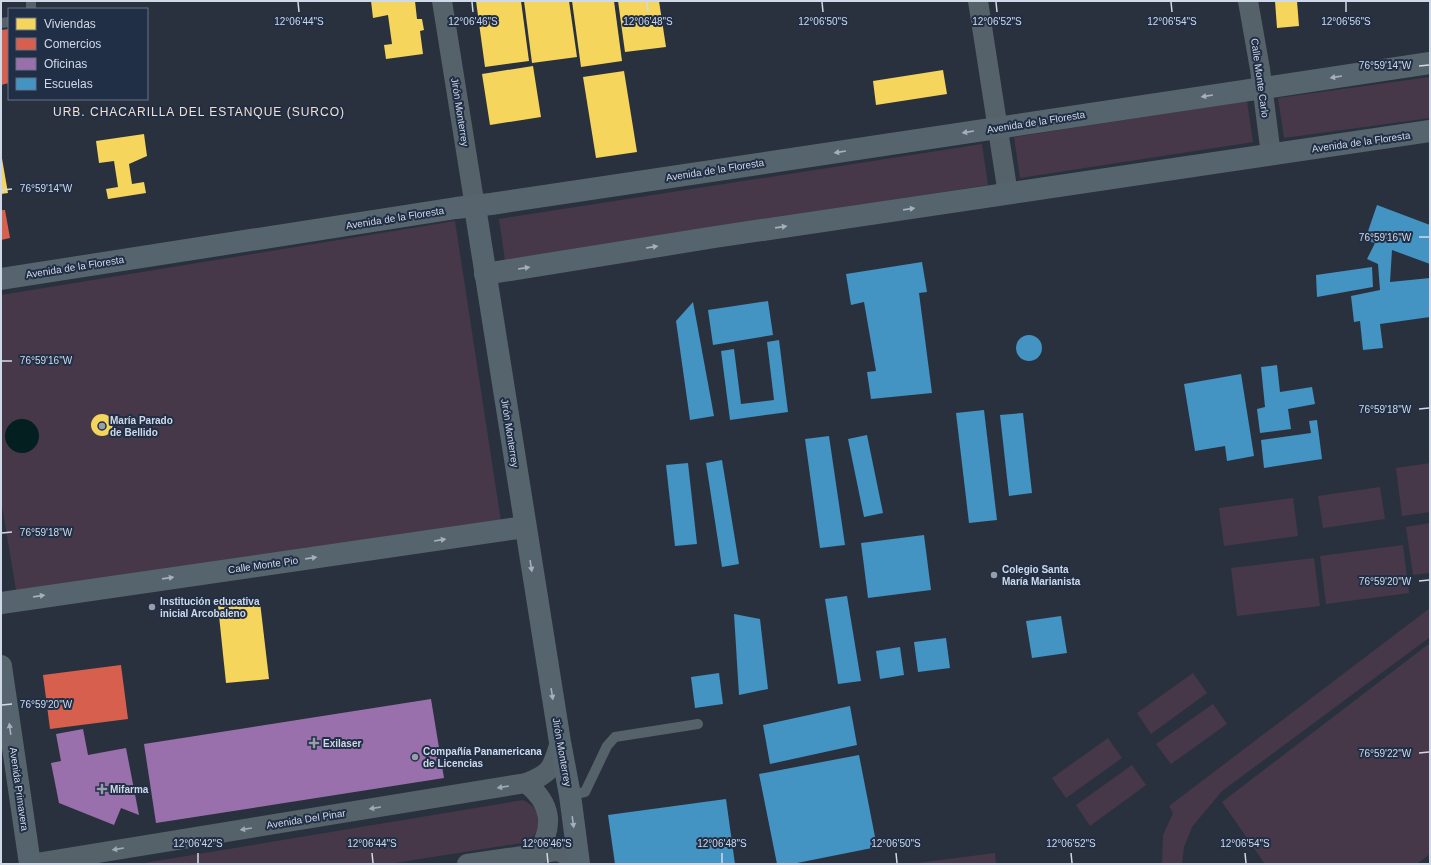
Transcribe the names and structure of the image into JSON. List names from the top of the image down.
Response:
{
  "streets": {
    "street": [
      "Calle Monte Carlo",
      "Jirón Monterrey",
      "Avenida de la Floresta",
      "Calle Monte Pio",
      "Avenida Primavera",
      "Avenida Del Pinar"
    ]
  },
  "crossings": [
    ["Calle Monte Carlo", "Avenida de la Floresta"],
    ["Jirón Monterrey", "Avenida de la Floresta"],
    ["Jirón Monterrey", "Calle Monte Pio"],
    ["Jirón Monterrey", "Avenida Del Pinar"],
    ["Avenida Primavera", "Avenida Del Pinar"]
  ],
  "one_way": ["Calle Monte Pio", "Avenida Primavera", "Avenida Del Pinar"],
  "districts": ["URB. CHACARILLA DEL ESTANQUE (SURCO)"],
  "places": {
    "other": [
      "María Parado de Bellido",
      "Colegio Santa María Marianista",
      "Institución educativa inicial Arcobaleno",
      "Compañía Panamericana de Licencias"
    ],
    "health": ["Exilaser", "Mifarma"]
  },
  "legend": [
    "Viviendas",
    "Comercios",
    "Oficinas",
    "Escuelas"
  ],
  "coordinates": [
    "12°06'44\"S",
    "12°06'46\"S",
    "12°06'48\"S",
    "12°06'50\"S",
    "12°06'52\"S",
    "12°06'54\"S",
    "12°06'56\"S",
    "76°59'14\"W",
    "76°59'16\"W",
    "76°59'18\"W",
    "76°59'20\"W",
    "76°59'22\"W",
    "12°06'42\"S"
  ]
}
